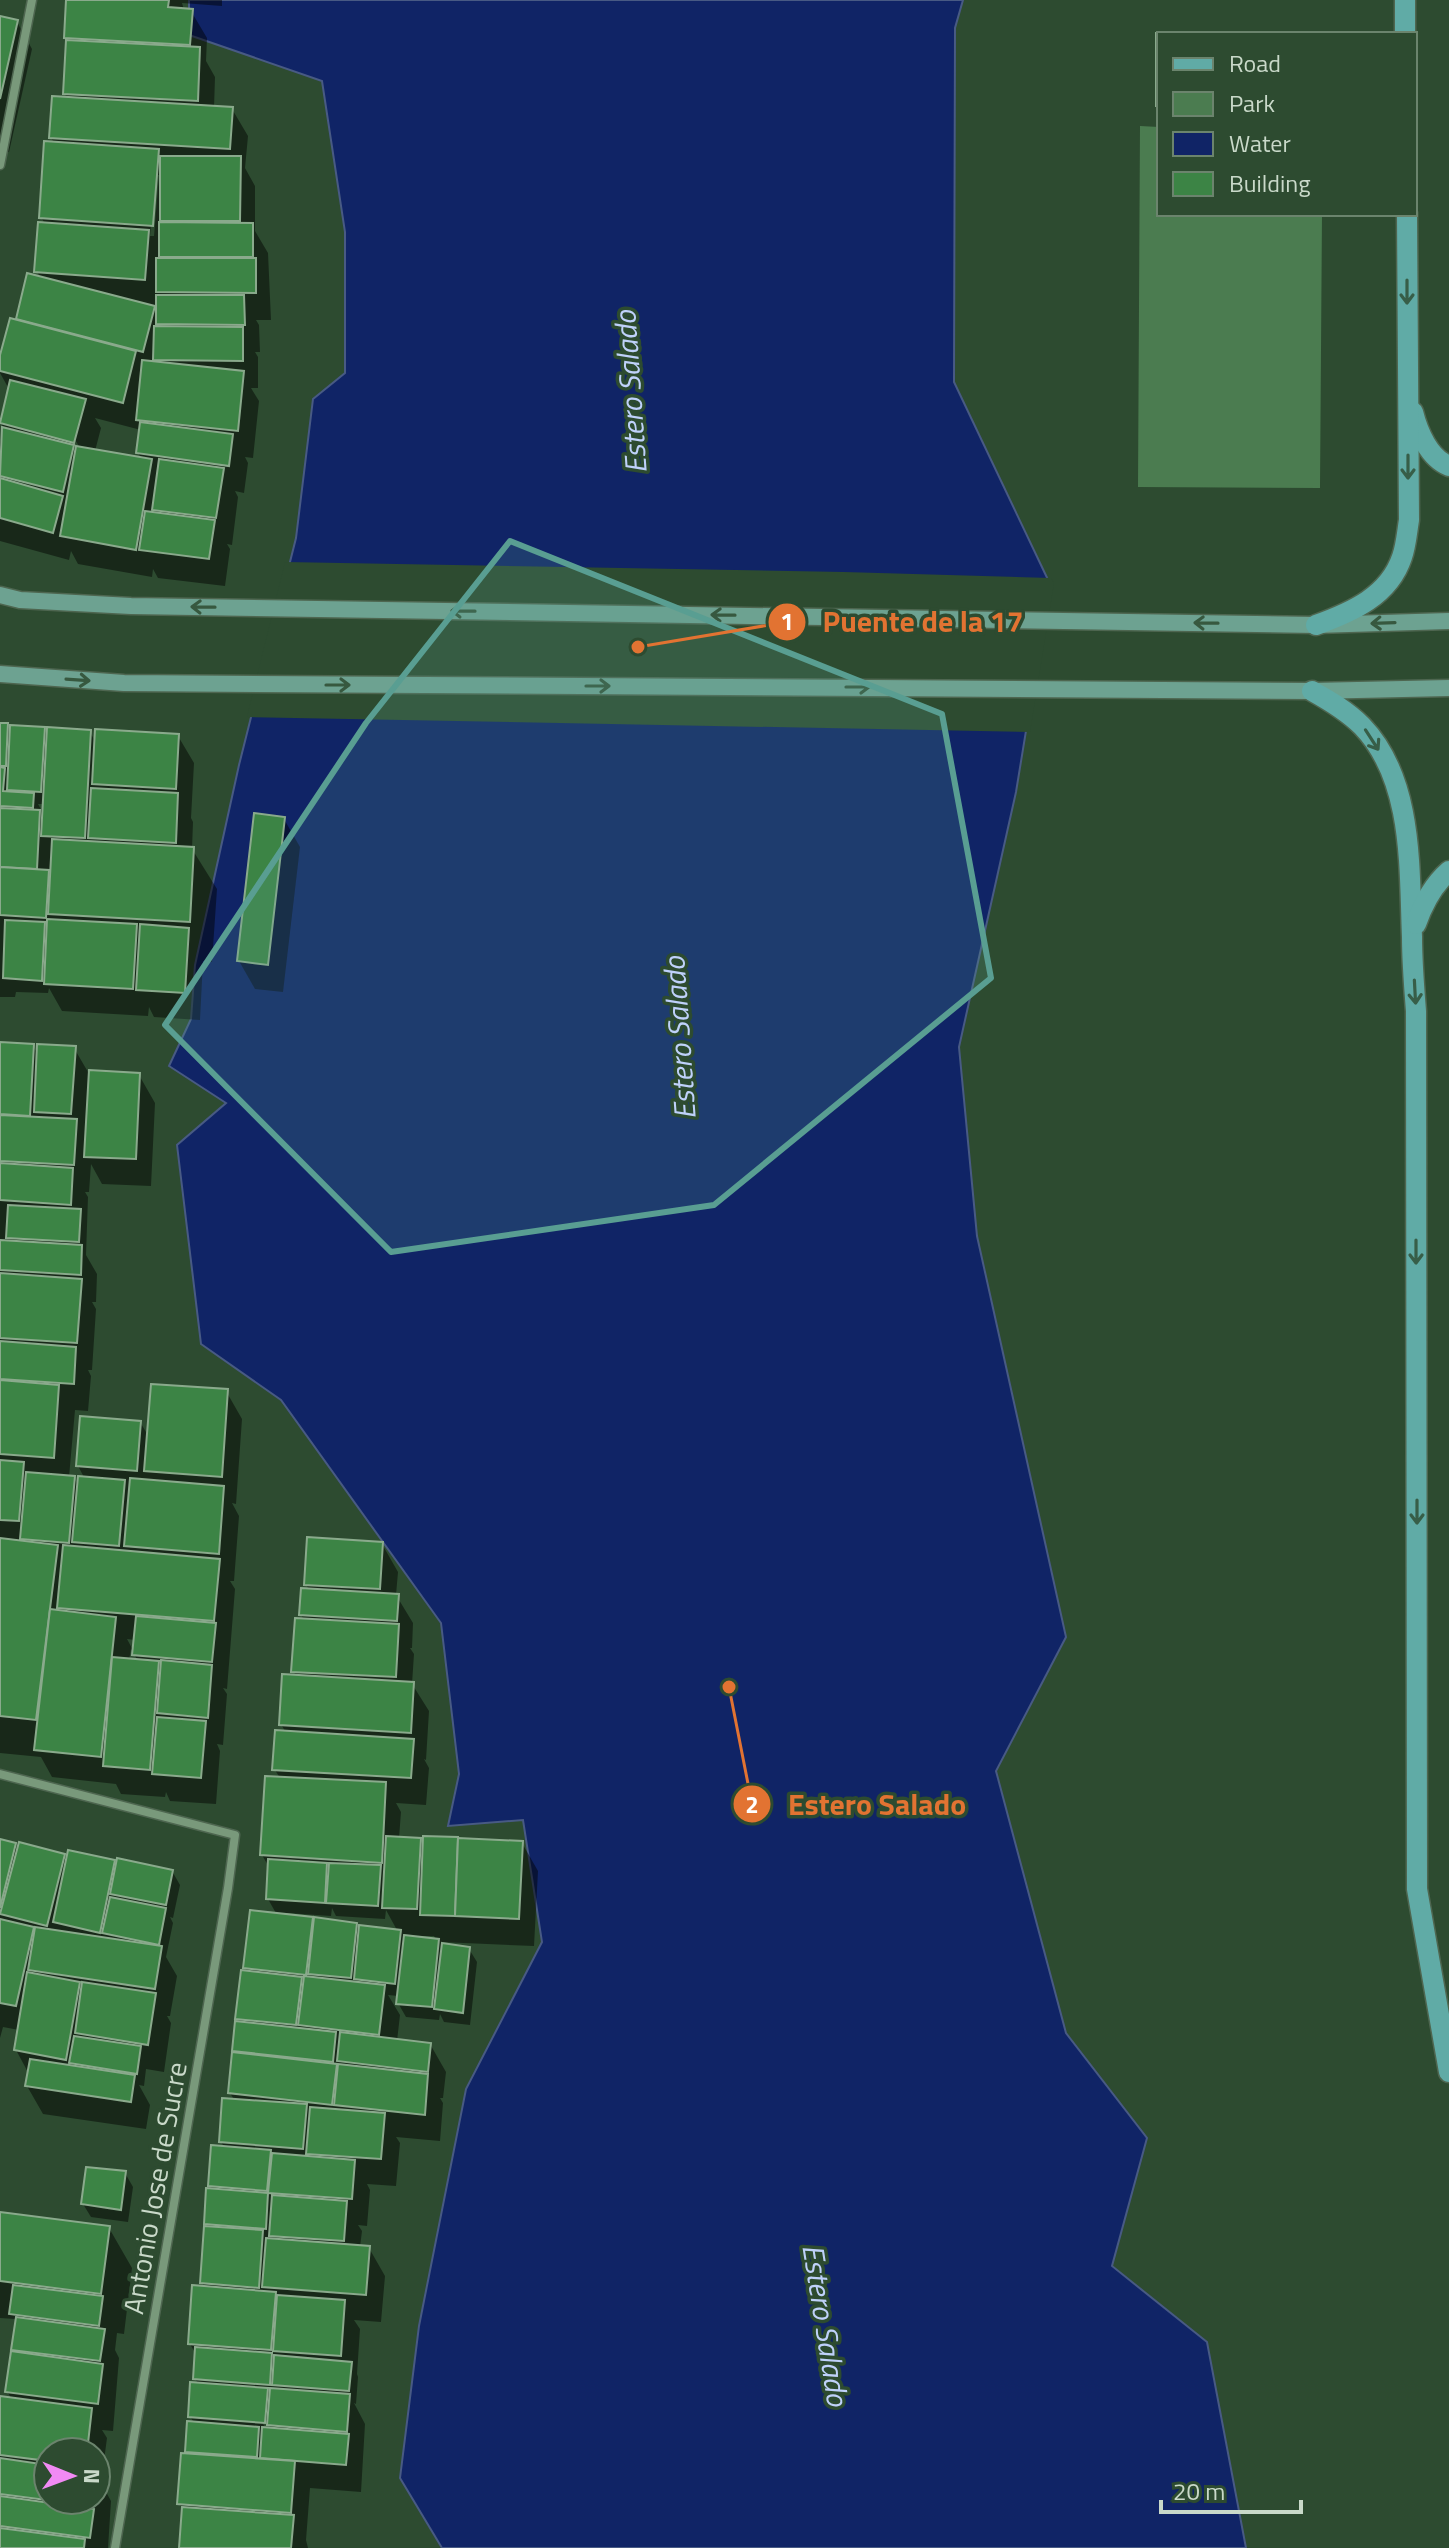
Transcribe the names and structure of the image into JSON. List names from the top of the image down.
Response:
{
  "streets": {
    "street": ["Antonio Jose de Sucre"]
  },
  "water": ["Estero Salado"],
  "places": ["Puente de la 17", "Estero Salado"],
  "legend": [
    "Road",
    "Park",
    "Water",
    "Building"
  ],
  "scale_bar": "20 m",
  "north": "right"
}
